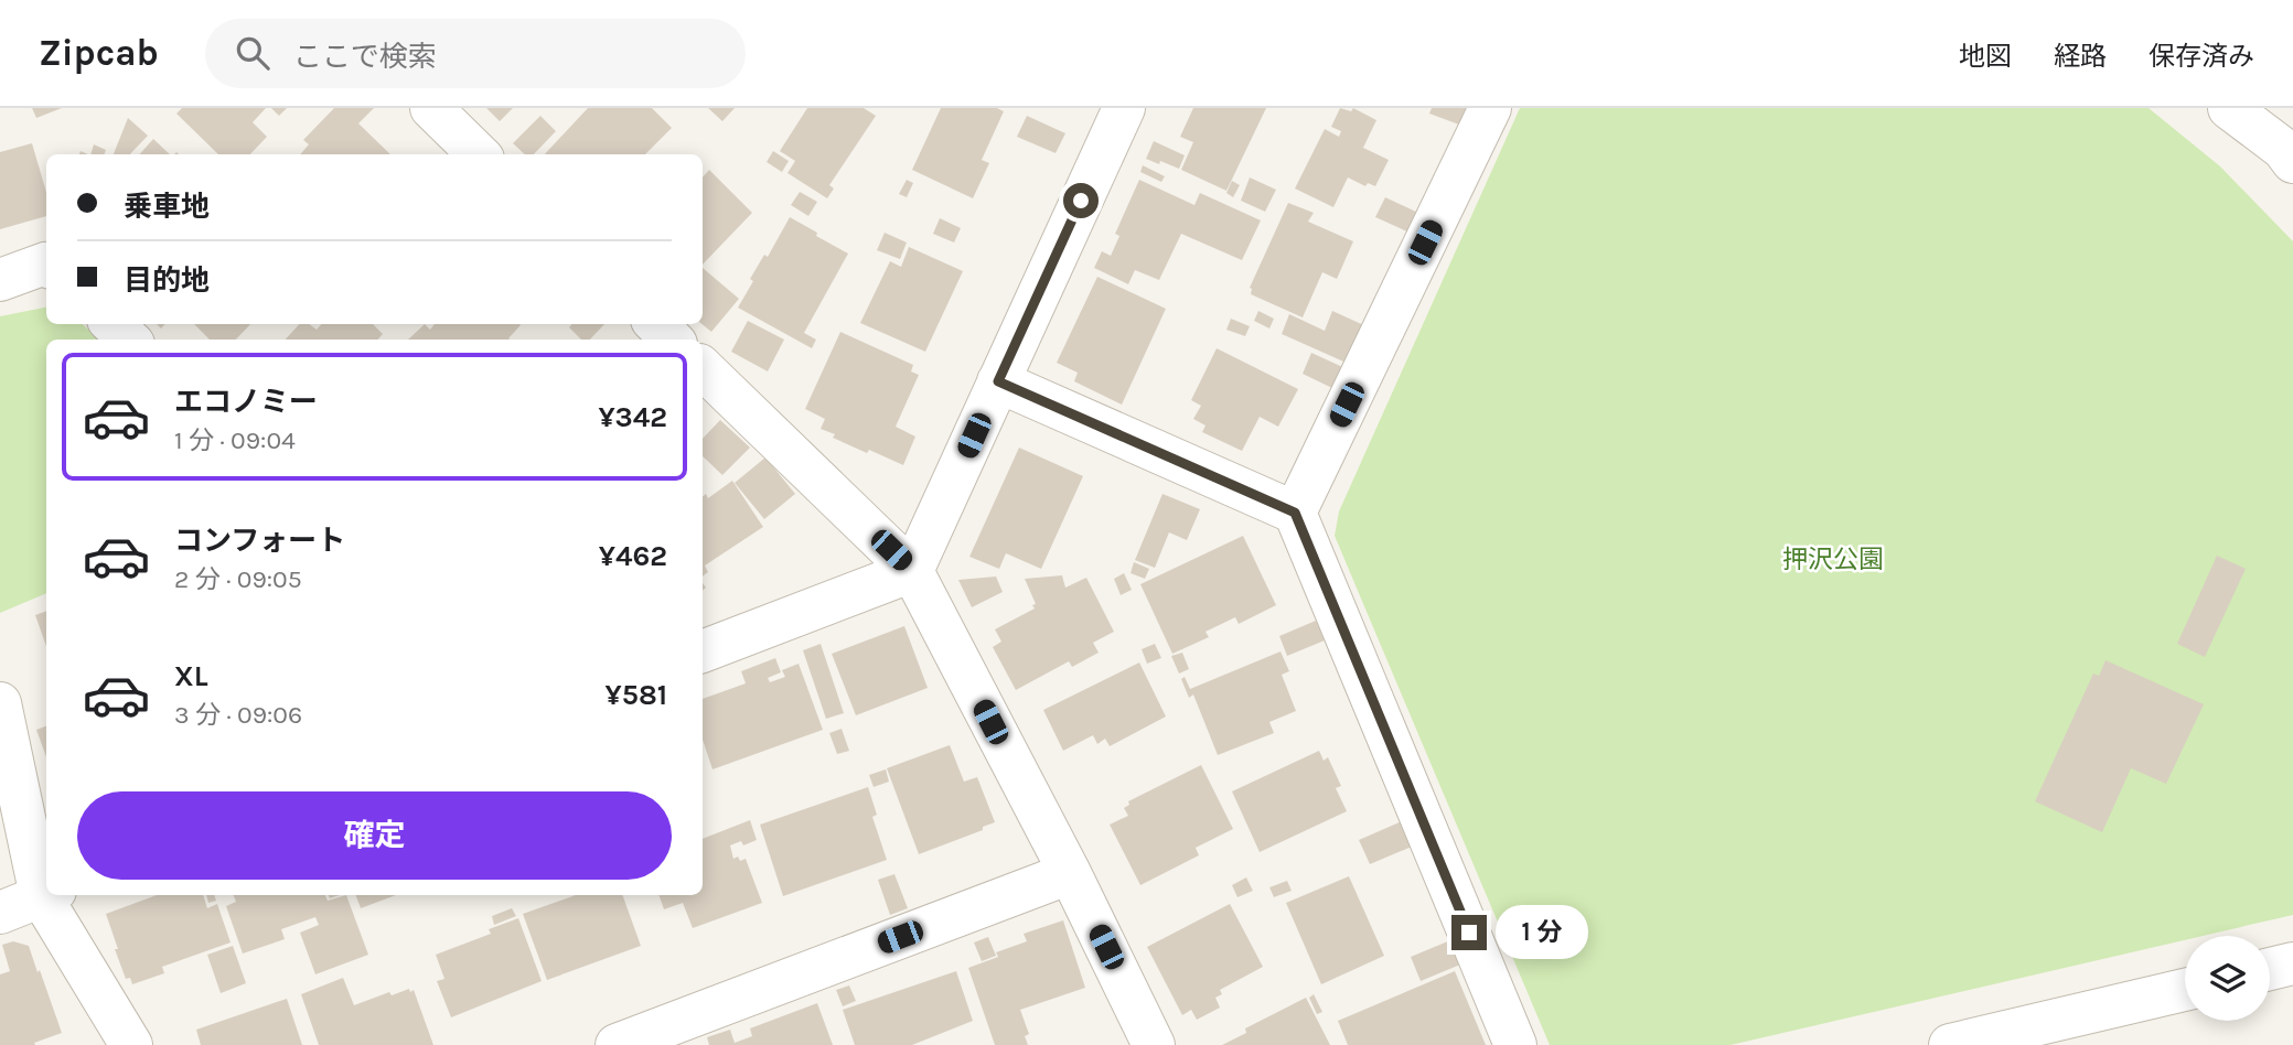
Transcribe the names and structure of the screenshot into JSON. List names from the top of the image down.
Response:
{
  "parks": ["押沢公園"],
  "page": {
    "header": "Zipcab",
    "search": "ここで検索",
    "nav": ["地図", "経路", "保存済み"],
    "banner": ["乗車地", "目的地"],
    "list": [
      {
        "name": "エコノミー",
        "note": "1 分 · 09:04",
        "value": "¥342"
      },
      {
        "name": "コンフォート",
        "note": "2 分 · 09:05",
        "value": "¥462"
      },
      {
        "name": "XL",
        "note": "3 分 · 09:06",
        "value": "¥581"
      }
    ],
    "buttons": "確定",
    "bubble": "1 分"
  }
}
